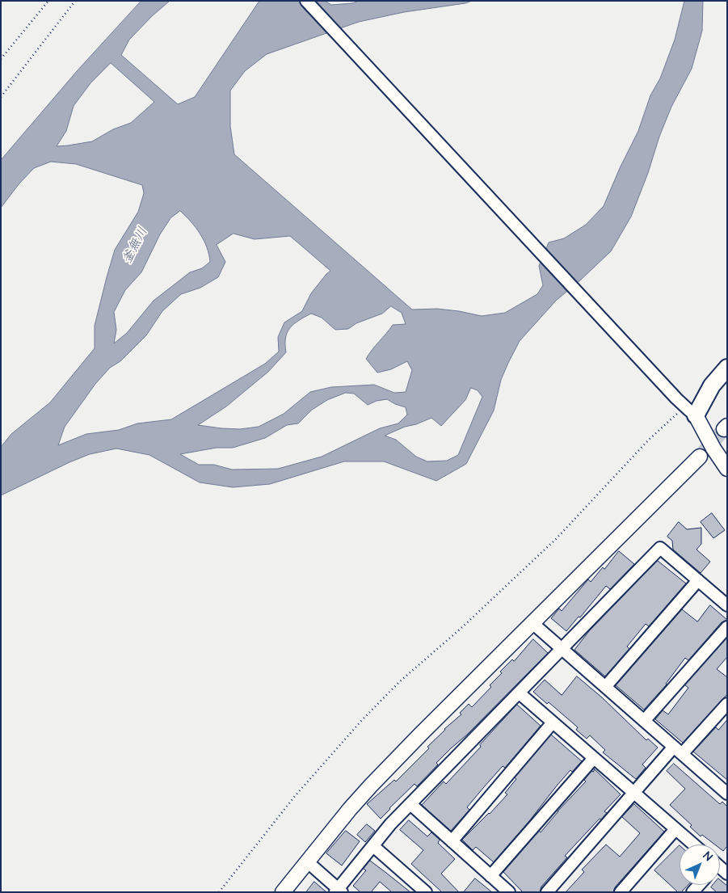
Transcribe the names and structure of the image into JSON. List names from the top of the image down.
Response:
{
  "water": ["釜無川"],
  "north": "top right"
}
